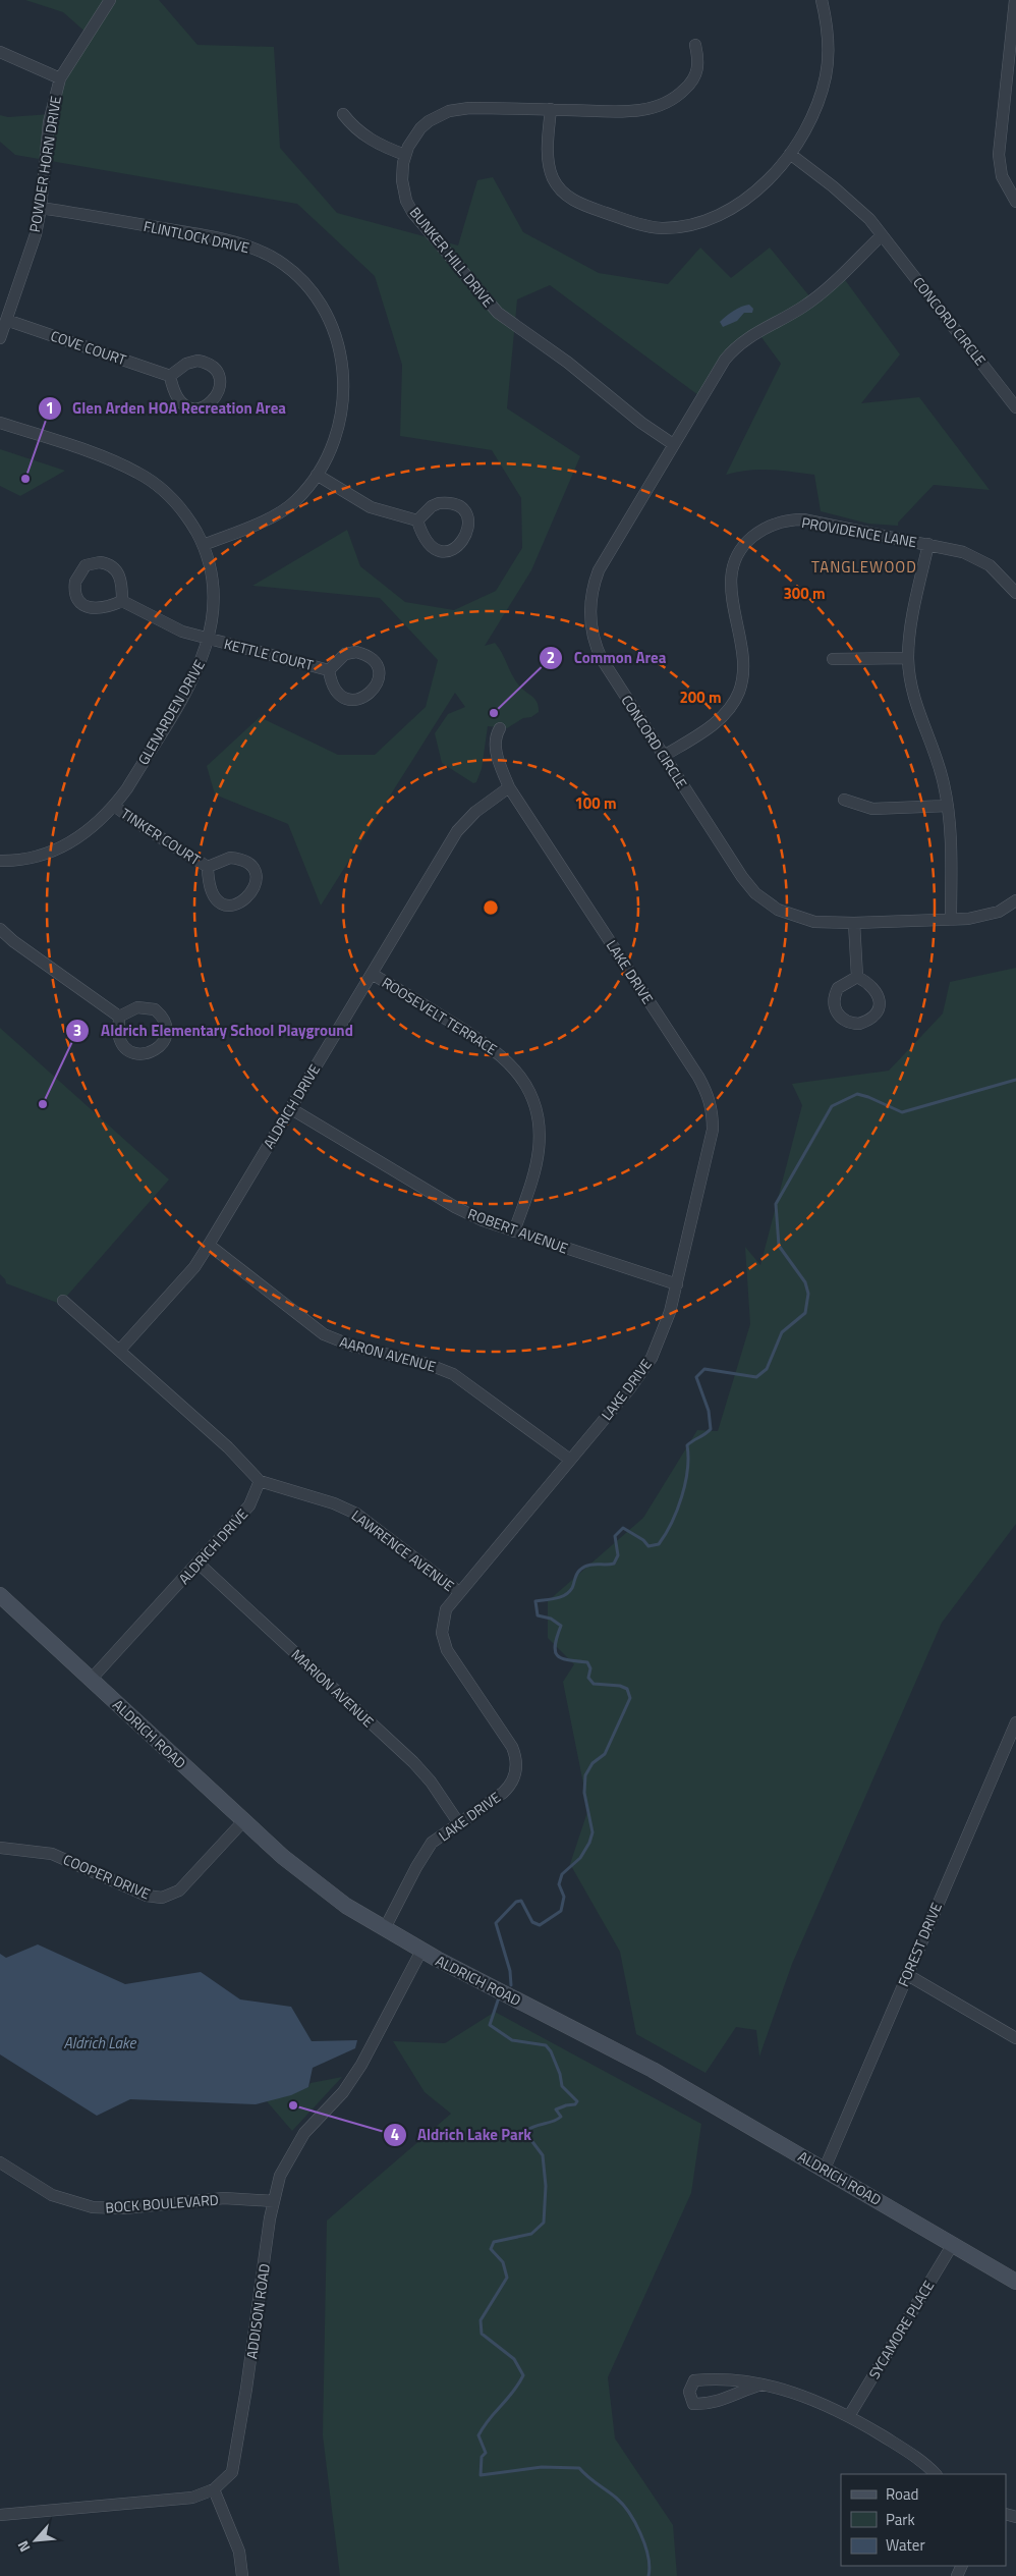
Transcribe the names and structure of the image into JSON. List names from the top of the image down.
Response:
{
  "streets": {
    "main road": ["ALDRICH ROAD"],
    "street": [
      "POWDER HORN DRIVE",
      "FLINTLOCK DRIVE",
      "BUNKER HILL DRIVE",
      "CONCORD CIRCLE",
      "COVE COURT",
      "PROVIDENCE LANE",
      "KETTLE COURT",
      "GLENARDEN DRIVE",
      "TINKER COURT",
      "LAKE DRIVE",
      "ROOSEVELT TERRACE",
      "ALDRICH DRIVE",
      "ROBERT AVENUE",
      "AARON AVENUE",
      "LAWRENCE AVENUE",
      "MARION AVENUE",
      "COOPER DRIVE",
      "FOREST DRIVE",
      "BOCK BOULEVARD",
      "ADDISON ROAD",
      "SYCAMORE PLACE"
    ]
  },
  "crossings": [
    ["POWDER HORN DRIVE", "FLINTLOCK DRIVE"],
    ["POWDER HORN DRIVE", "COVE COURT"],
    ["FLINTLOCK DRIVE", "GLENARDEN DRIVE"],
    ["BUNKER HILL DRIVE", "CONCORD CIRCLE"],
    ["CONCORD CIRCLE", "PROVIDENCE LANE"],
    ["KETTLE COURT", "GLENARDEN DRIVE"],
    ["GLENARDEN DRIVE", "TINKER COURT"],
    ["LAKE DRIVE", "ALDRICH DRIVE"],
    ["LAKE DRIVE", "ROBERT AVENUE"],
    ["LAKE DRIVE", "AARON AVENUE"],
    ["LAKE DRIVE", "LAWRENCE AVENUE"],
    ["LAKE DRIVE", "MARION AVENUE"],
    ["LAKE DRIVE", "ALDRICH ROAD"],
    ["ROOSEVELT TERRACE", "ALDRICH DRIVE"],
    ["ROOSEVELT TERRACE", "ROBERT AVENUE"],
    ["ALDRICH DRIVE", "ROBERT AVENUE"],
    ["ALDRICH DRIVE", "AARON AVENUE"],
    ["ALDRICH DRIVE", "LAWRENCE AVENUE"],
    ["ALDRICH DRIVE", "MARION AVENUE"],
    ["ALDRICH DRIVE", "ALDRICH ROAD"],
    ["ALDRICH ROAD", "COOPER DRIVE"],
    ["ALDRICH ROAD", "FOREST DRIVE"],
    ["ALDRICH ROAD", "ADDISON ROAD"],
    ["ALDRICH ROAD", "SYCAMORE PLACE"],
    ["BOCK BOULEVARD", "ADDISON ROAD"]
  ],
  "districts": ["TANGLEWOOD"],
  "water": ["Aldrich Lake"],
  "places": [
    "Glen Arden HOA Recreation Area",
    "Common Area",
    "Aldrich Elementary School Playground",
    "Aldrich Lake Park"
  ],
  "legend": ["Road", "Park", "Water"],
  "north": "bottom left",
  "rings": ["300 m", "200 m", "100 m"]
}
